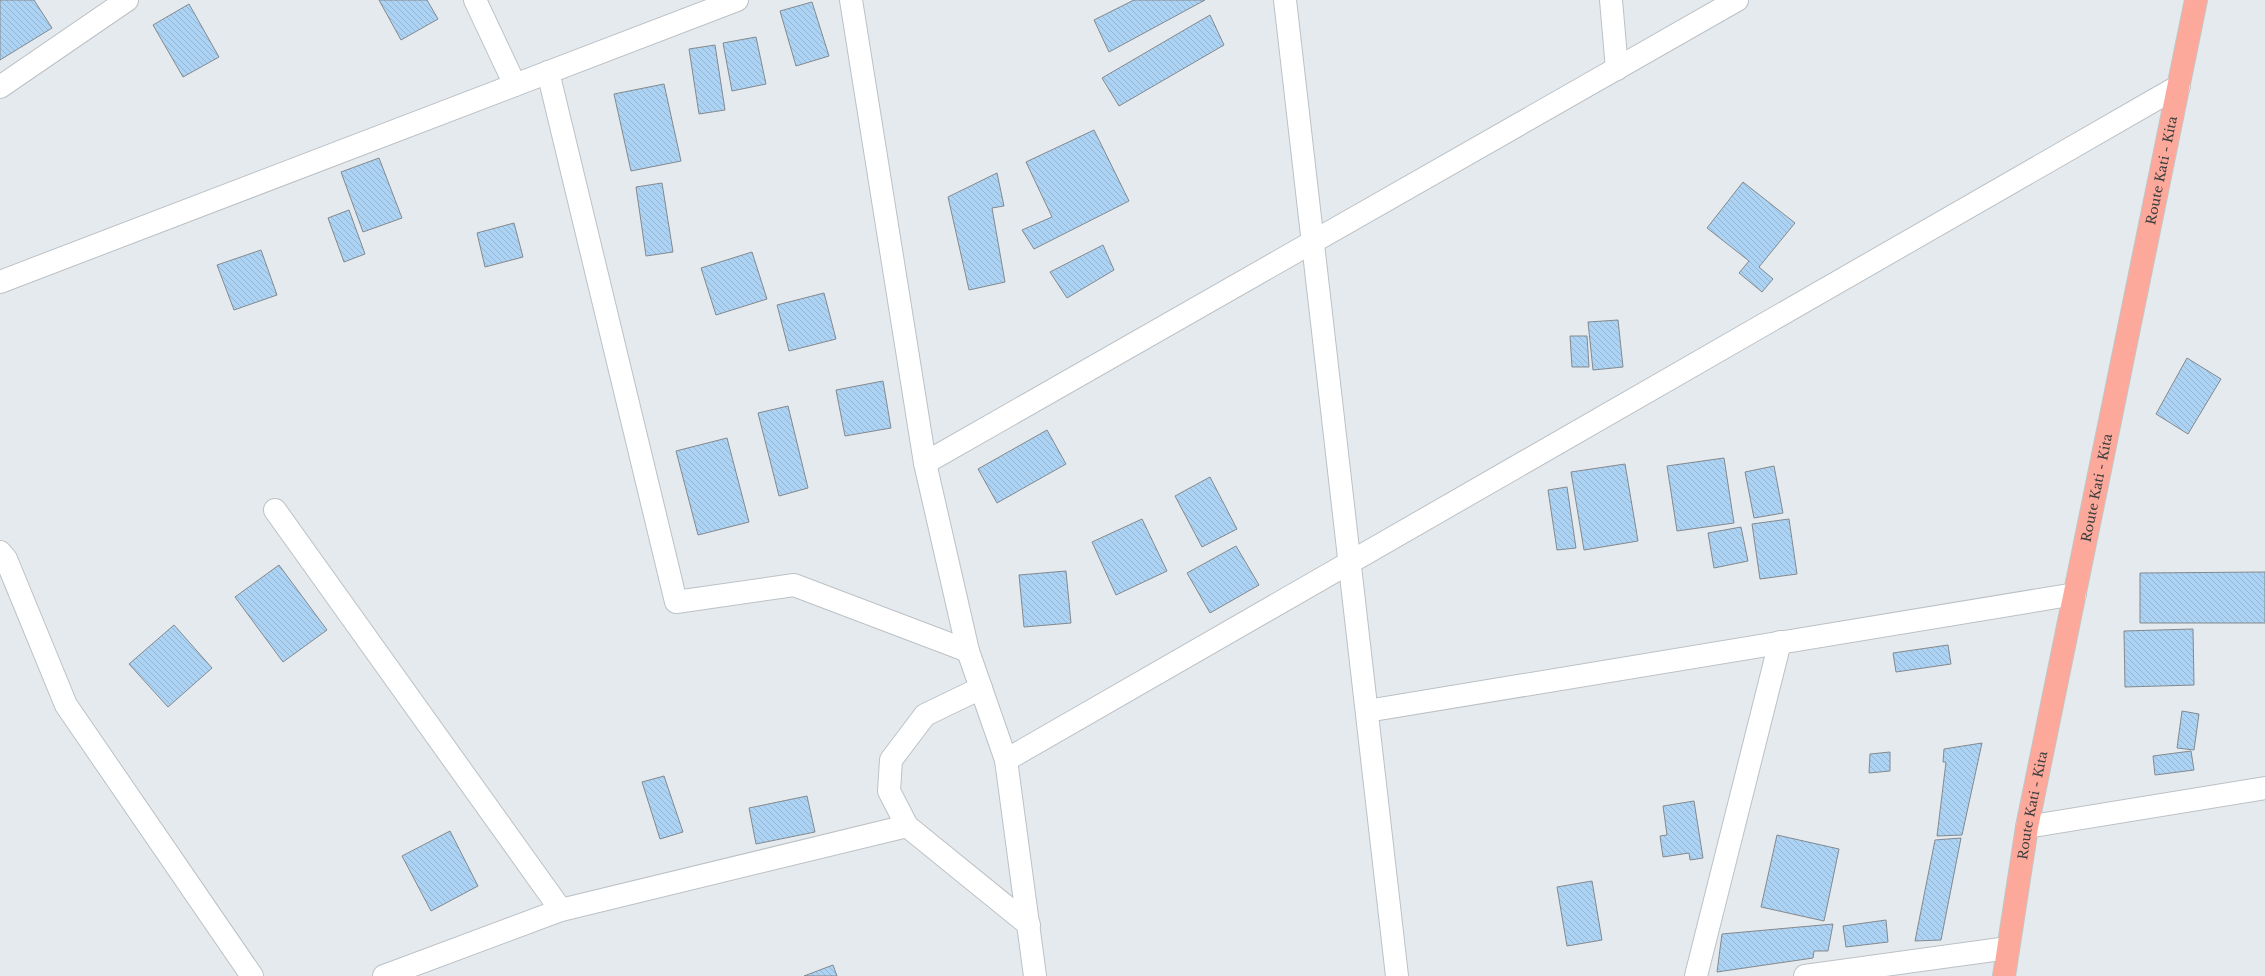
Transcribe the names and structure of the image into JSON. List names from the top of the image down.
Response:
{
  "streets": {
    "main road": ["Route Kati - Kita"]
  }
}
